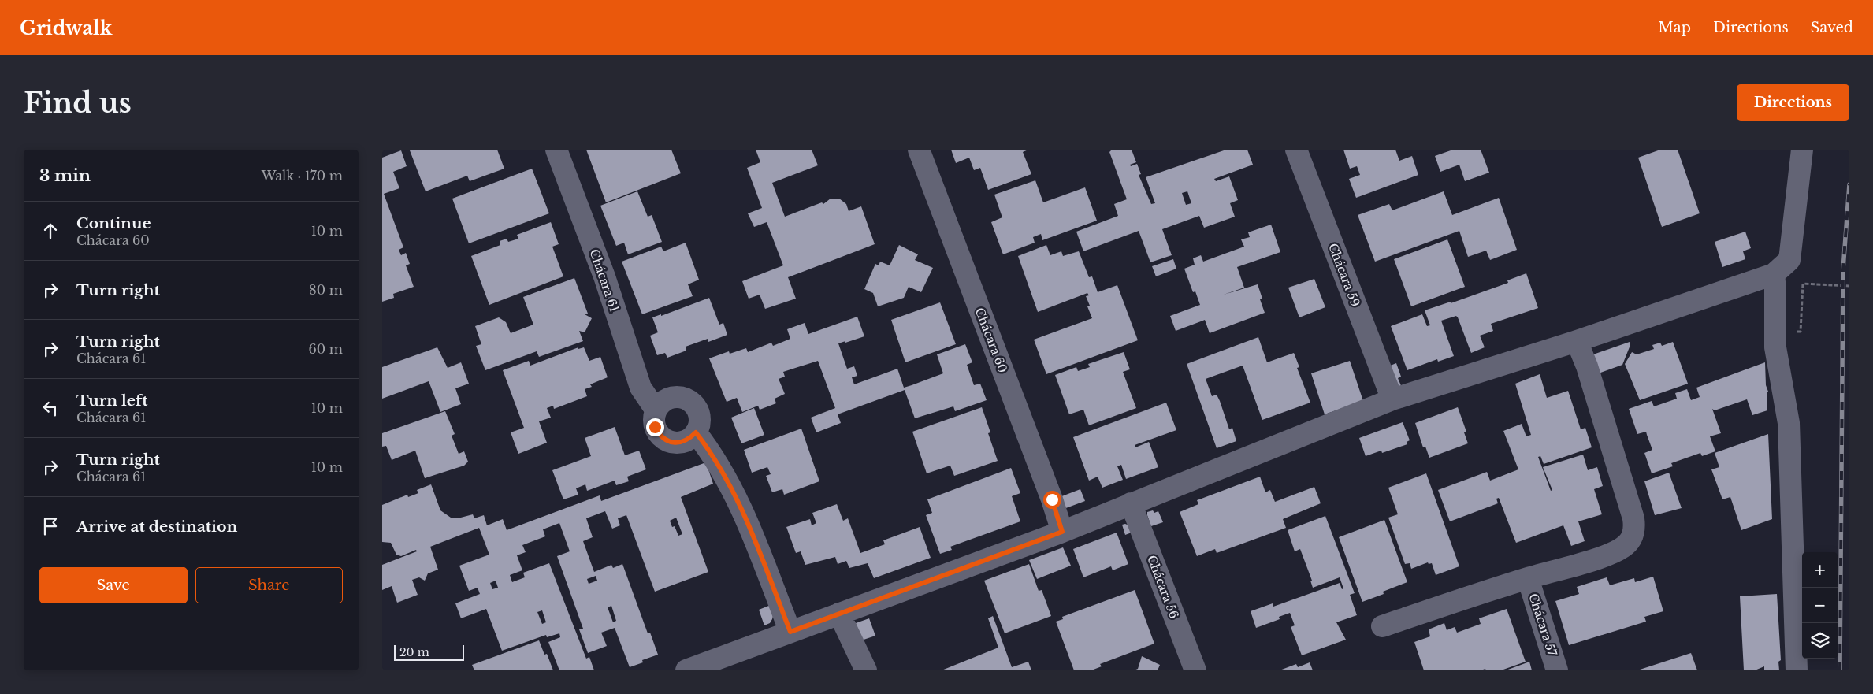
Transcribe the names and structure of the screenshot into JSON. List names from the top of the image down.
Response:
{
  "streets": {
    "street": [
      "Chácara 59",
      "Chácara 61",
      "Chácara 60",
      "Chácara 56",
      "Chácara 57"
    ]
  },
  "scale_bar": "20 m",
  "page": {
    "header": "Gridwalk",
    "nav": ["Map", "Directions", "Saved"],
    "buttons": [
      "Directions",
      ["Save", "Share"]
    ],
    "title": "Find us",
    "heading": ["3 min", "Walk · 170 m"],
    "list": [
      ["Continue", "Chácara 60", "10 m"],
      ["Turn right", "80 m"],
      ["Turn right", "Chácara 61", "60 m"],
      ["Turn left", "Chácara 61", "10 m"],
      ["Turn right", "Chácara 61", "10 m"],
      "Arrive at destination"
    ],
    "map_buttons": ["+", "−"],
    "scale": "20 m"
  }
}
